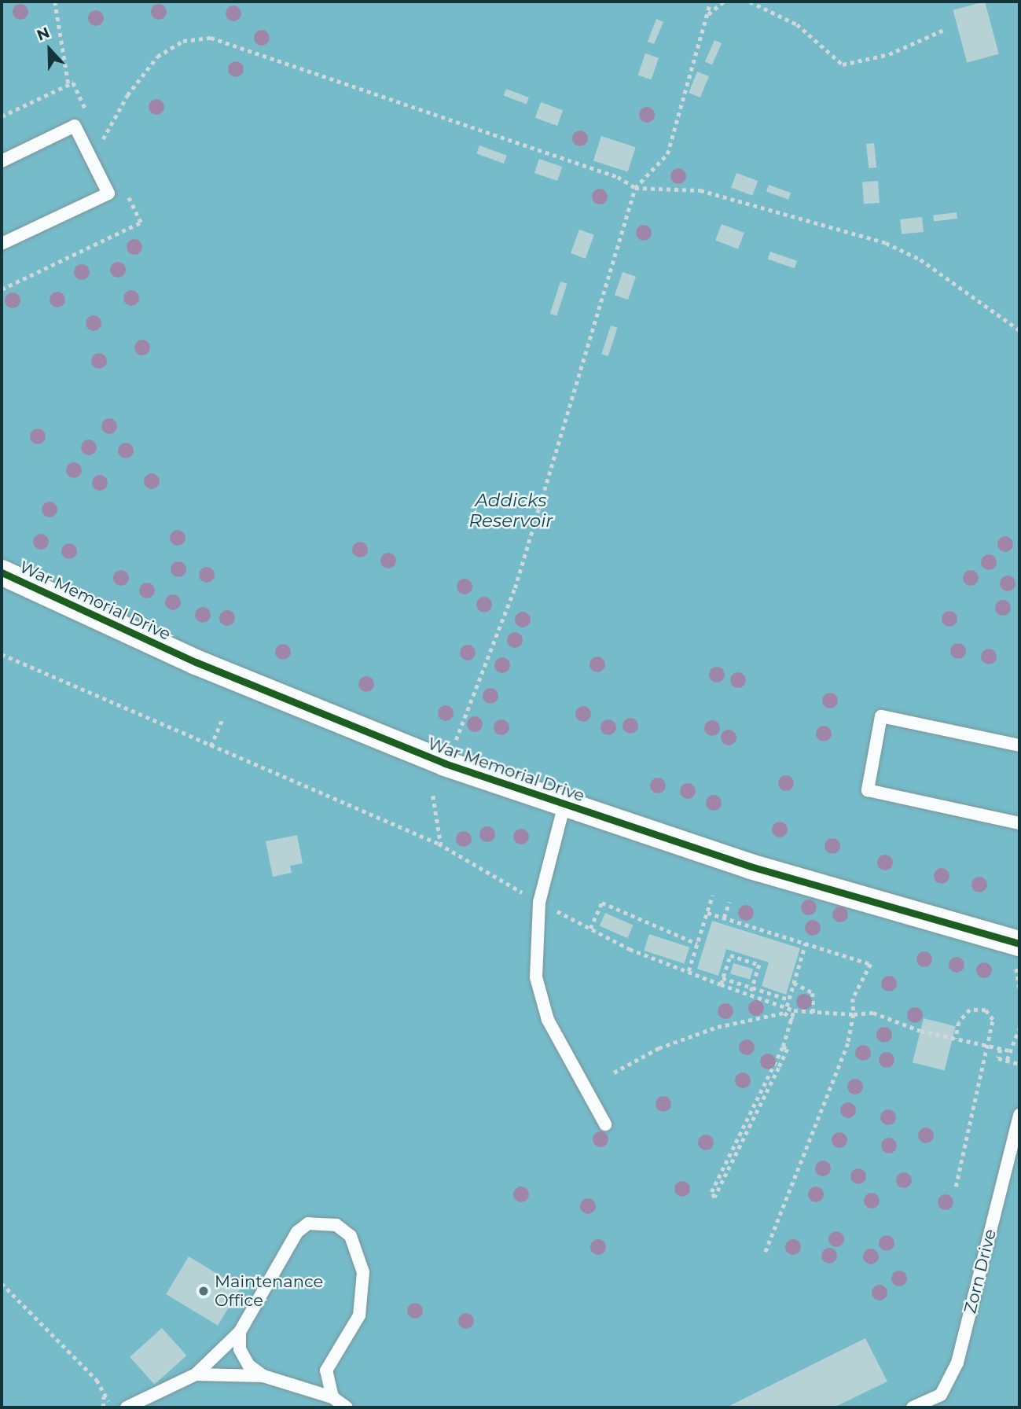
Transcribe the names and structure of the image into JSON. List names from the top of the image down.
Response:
{
  "streets": {
    "street": ["War Memorial Drive"],
    "lane": ["Zorn Drive"]
  },
  "water": ["Addicks Reservoir"],
  "places": ["Maintenance Office"],
  "north": "top"
}
